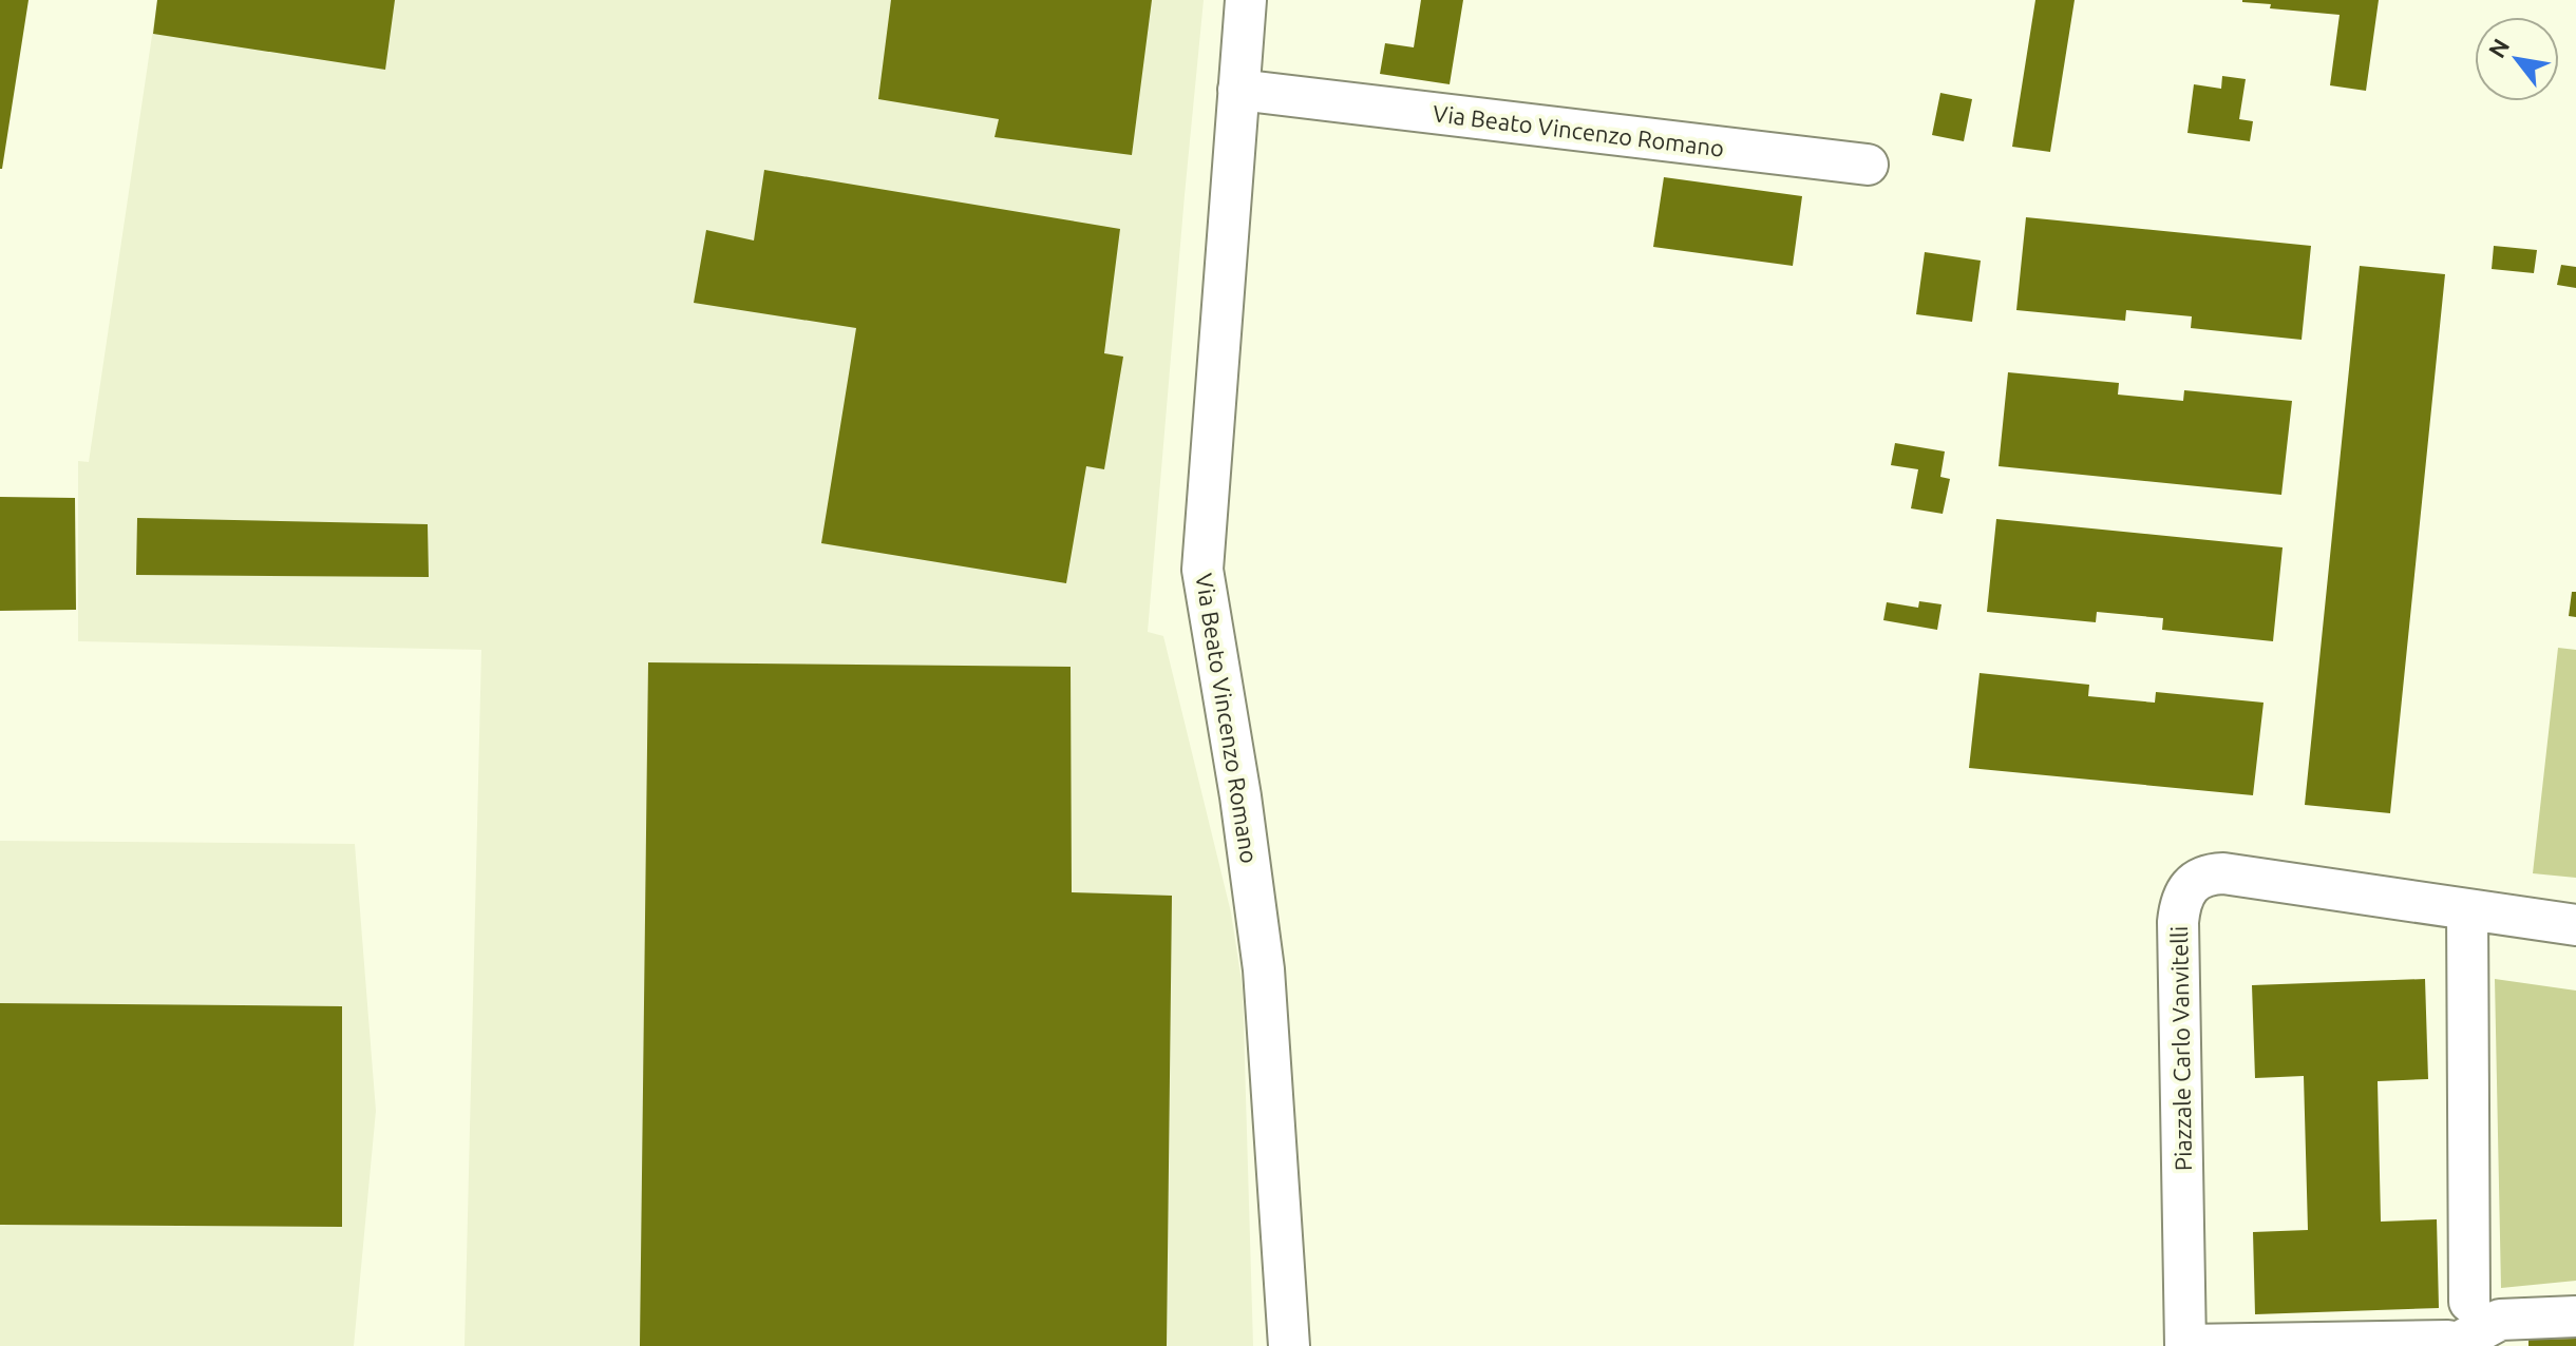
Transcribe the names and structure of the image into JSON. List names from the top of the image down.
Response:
{
  "streets": {
    "street": ["Via Beato Vincenzo Romano", "Piazzale Carlo Vanvitelli"]
  },
  "north": "top left"
}
